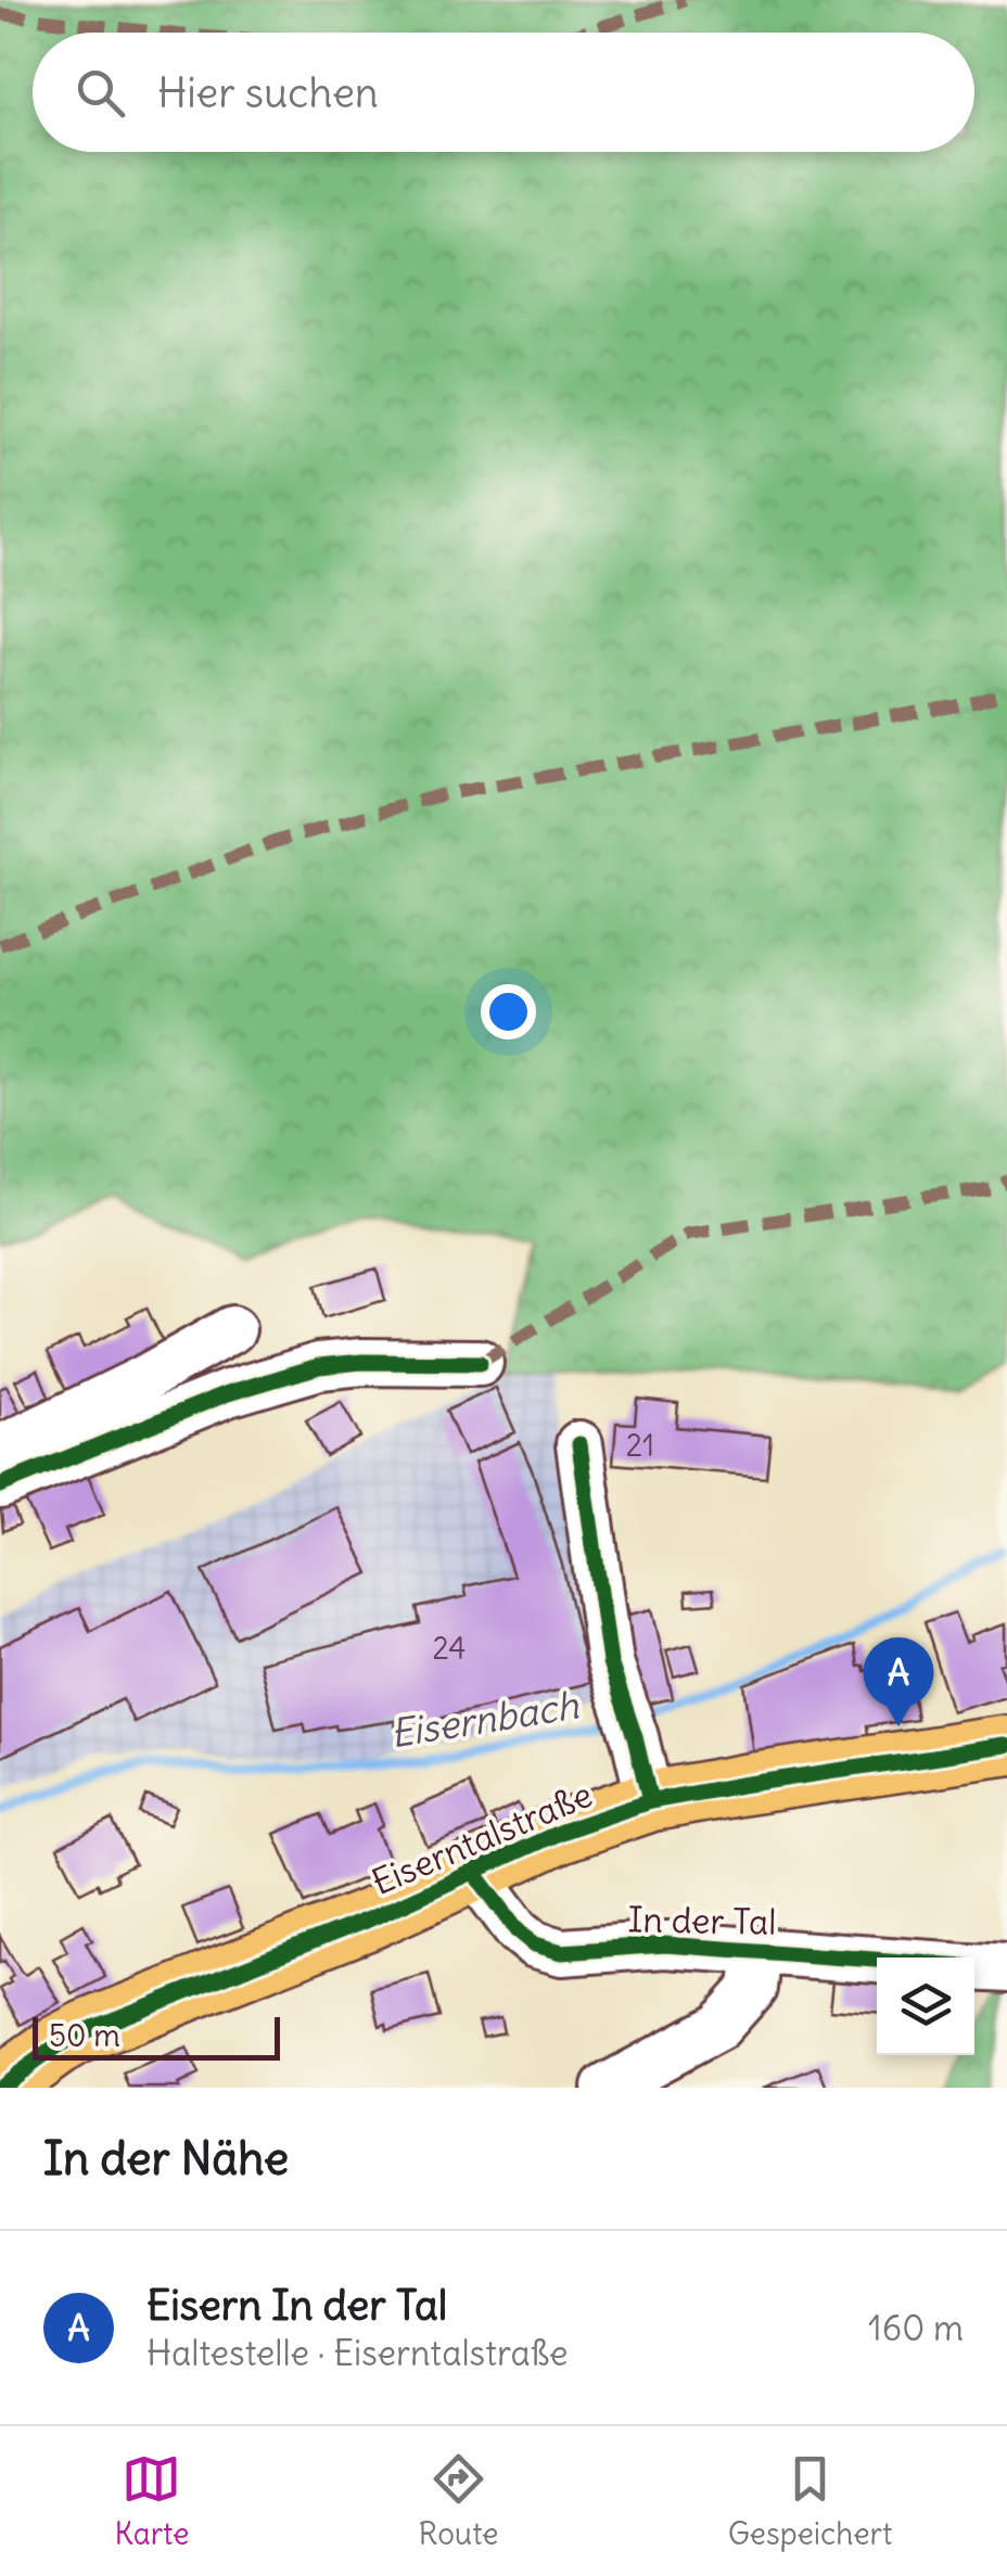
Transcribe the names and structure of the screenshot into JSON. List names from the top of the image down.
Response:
{
  "streets": {
    "main road": ["Eiserntalstraße"],
    "street": ["In der Tal"]
  },
  "crossings": [
    ["Eiserntalstraße", "In der Tal"]
  ],
  "water": ["Eisernbach"],
  "house_numbers": ["21", "24"],
  "scale_bar": "50 m",
  "page": {
    "search": "Hier suchen",
    "pins": "A",
    "scale": "50 m",
    "heading": "In der Nähe",
    "list": [
      {
        "mark": "A",
        "name": "Eisern In der Tal",
        "note": "Haltestelle · Eiserntalstraße",
        "value": "160 m"
      }
    ],
    "nav": ["Karte", "Route", "Gespeichert"]
  }
}
